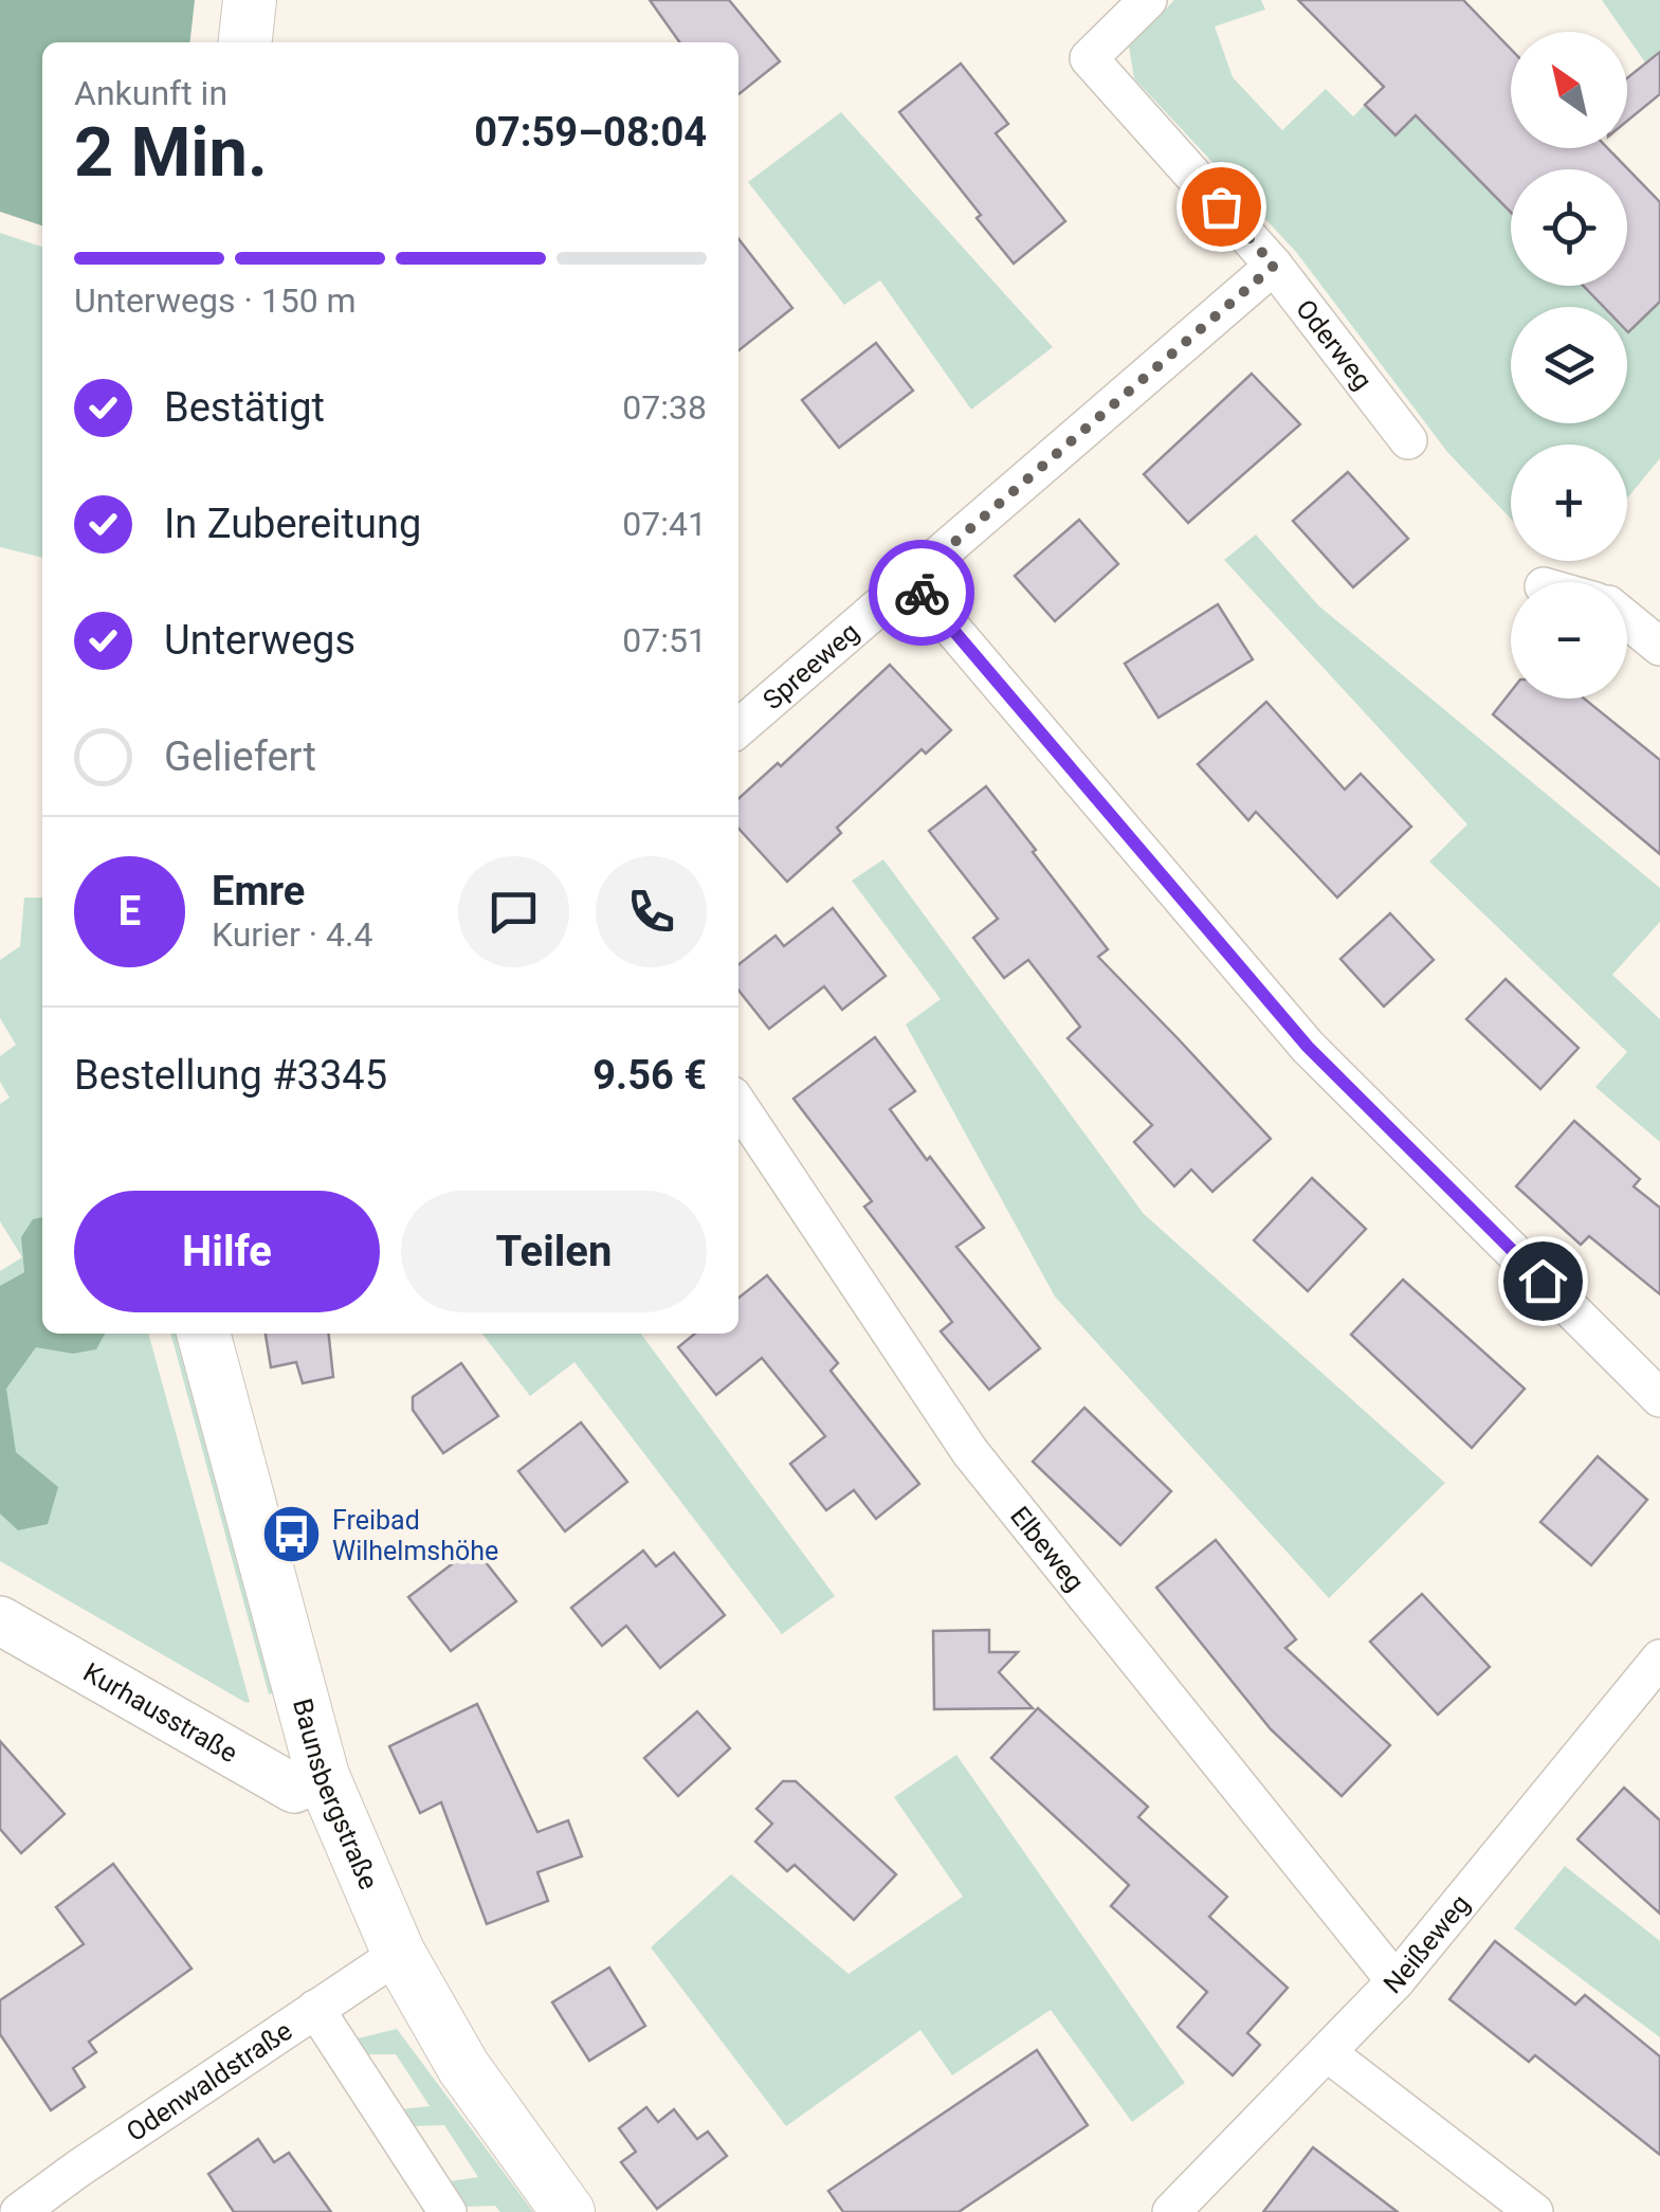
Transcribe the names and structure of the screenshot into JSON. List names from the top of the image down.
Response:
{
  "streets": {
    "main road": ["Baunsbergstraße"],
    "street": [
      "Oderweg",
      "Spreeweg",
      "Elbeweg",
      "Kurhausstraße",
      "Neißeweg",
      "Odenwaldstraße"
    ]
  },
  "crossings": [
    ["Oderweg", "Spreeweg"],
    ["Elbeweg", "Neißeweg"],
    ["Kurhausstraße", "Baunsbergstraße"],
    ["Baunsbergstraße", "Odenwaldstraße"]
  ],
  "places": {
    "bus stop": ["Freibad Wilhelmshöhe"]
  },
  "north": "top left",
  "page": {
    "map_buttons": ["+", "−"],
    "heading": ["2 Min.", "Ankunft in", "07:59–08:04"],
    "panel": [
      "Emre",
      "Kurier · 4.4",
      "Bestellung #3345",
      "9.56 €"
    ],
    "bar": "Unterwegs · 150 m",
    "list": [
      ["Bestätigt", "07:38"],
      ["In Zubereitung", "07:41"],
      ["Unterwegs", "07:51"],
      "Geliefert"
    ],
    "round": "E",
    "buttons": ["Hilfe", "Teilen"]
  }
}
